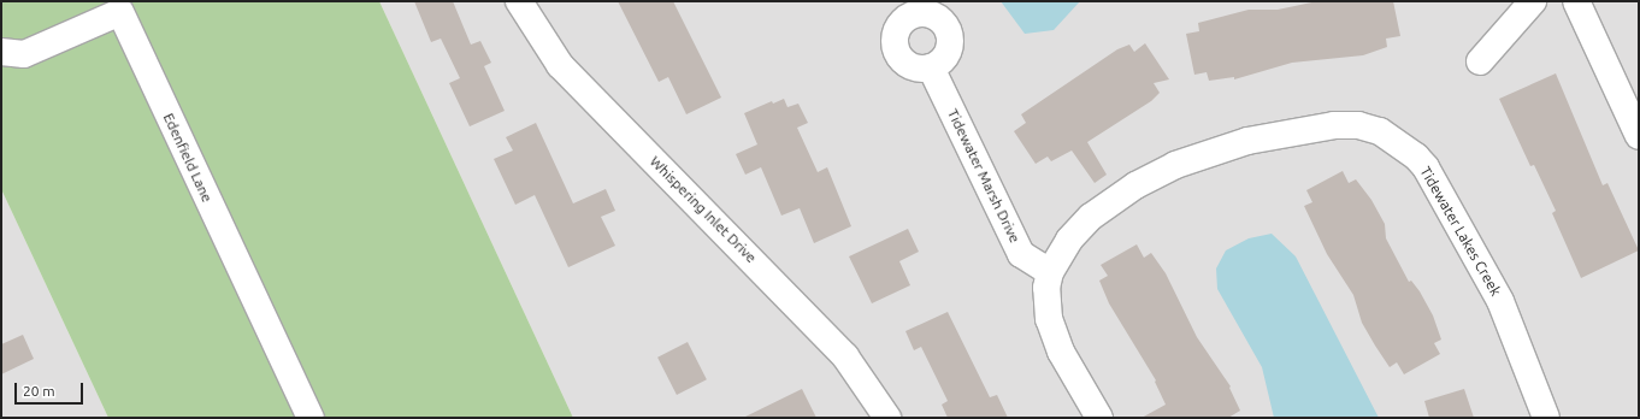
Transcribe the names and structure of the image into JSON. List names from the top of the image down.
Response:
{
  "streets": {
    "street": [
      "Edenfield Lane",
      "Tidewater Marsh Drive",
      "Whispering Inlet Drive",
      "Tidewater Lakes Creek"
    ]
  },
  "crossings": [
    ["Tidewater Marsh Drive", "Tidewater Lakes Creek"]
  ],
  "scale_bar": "20 m"
}
